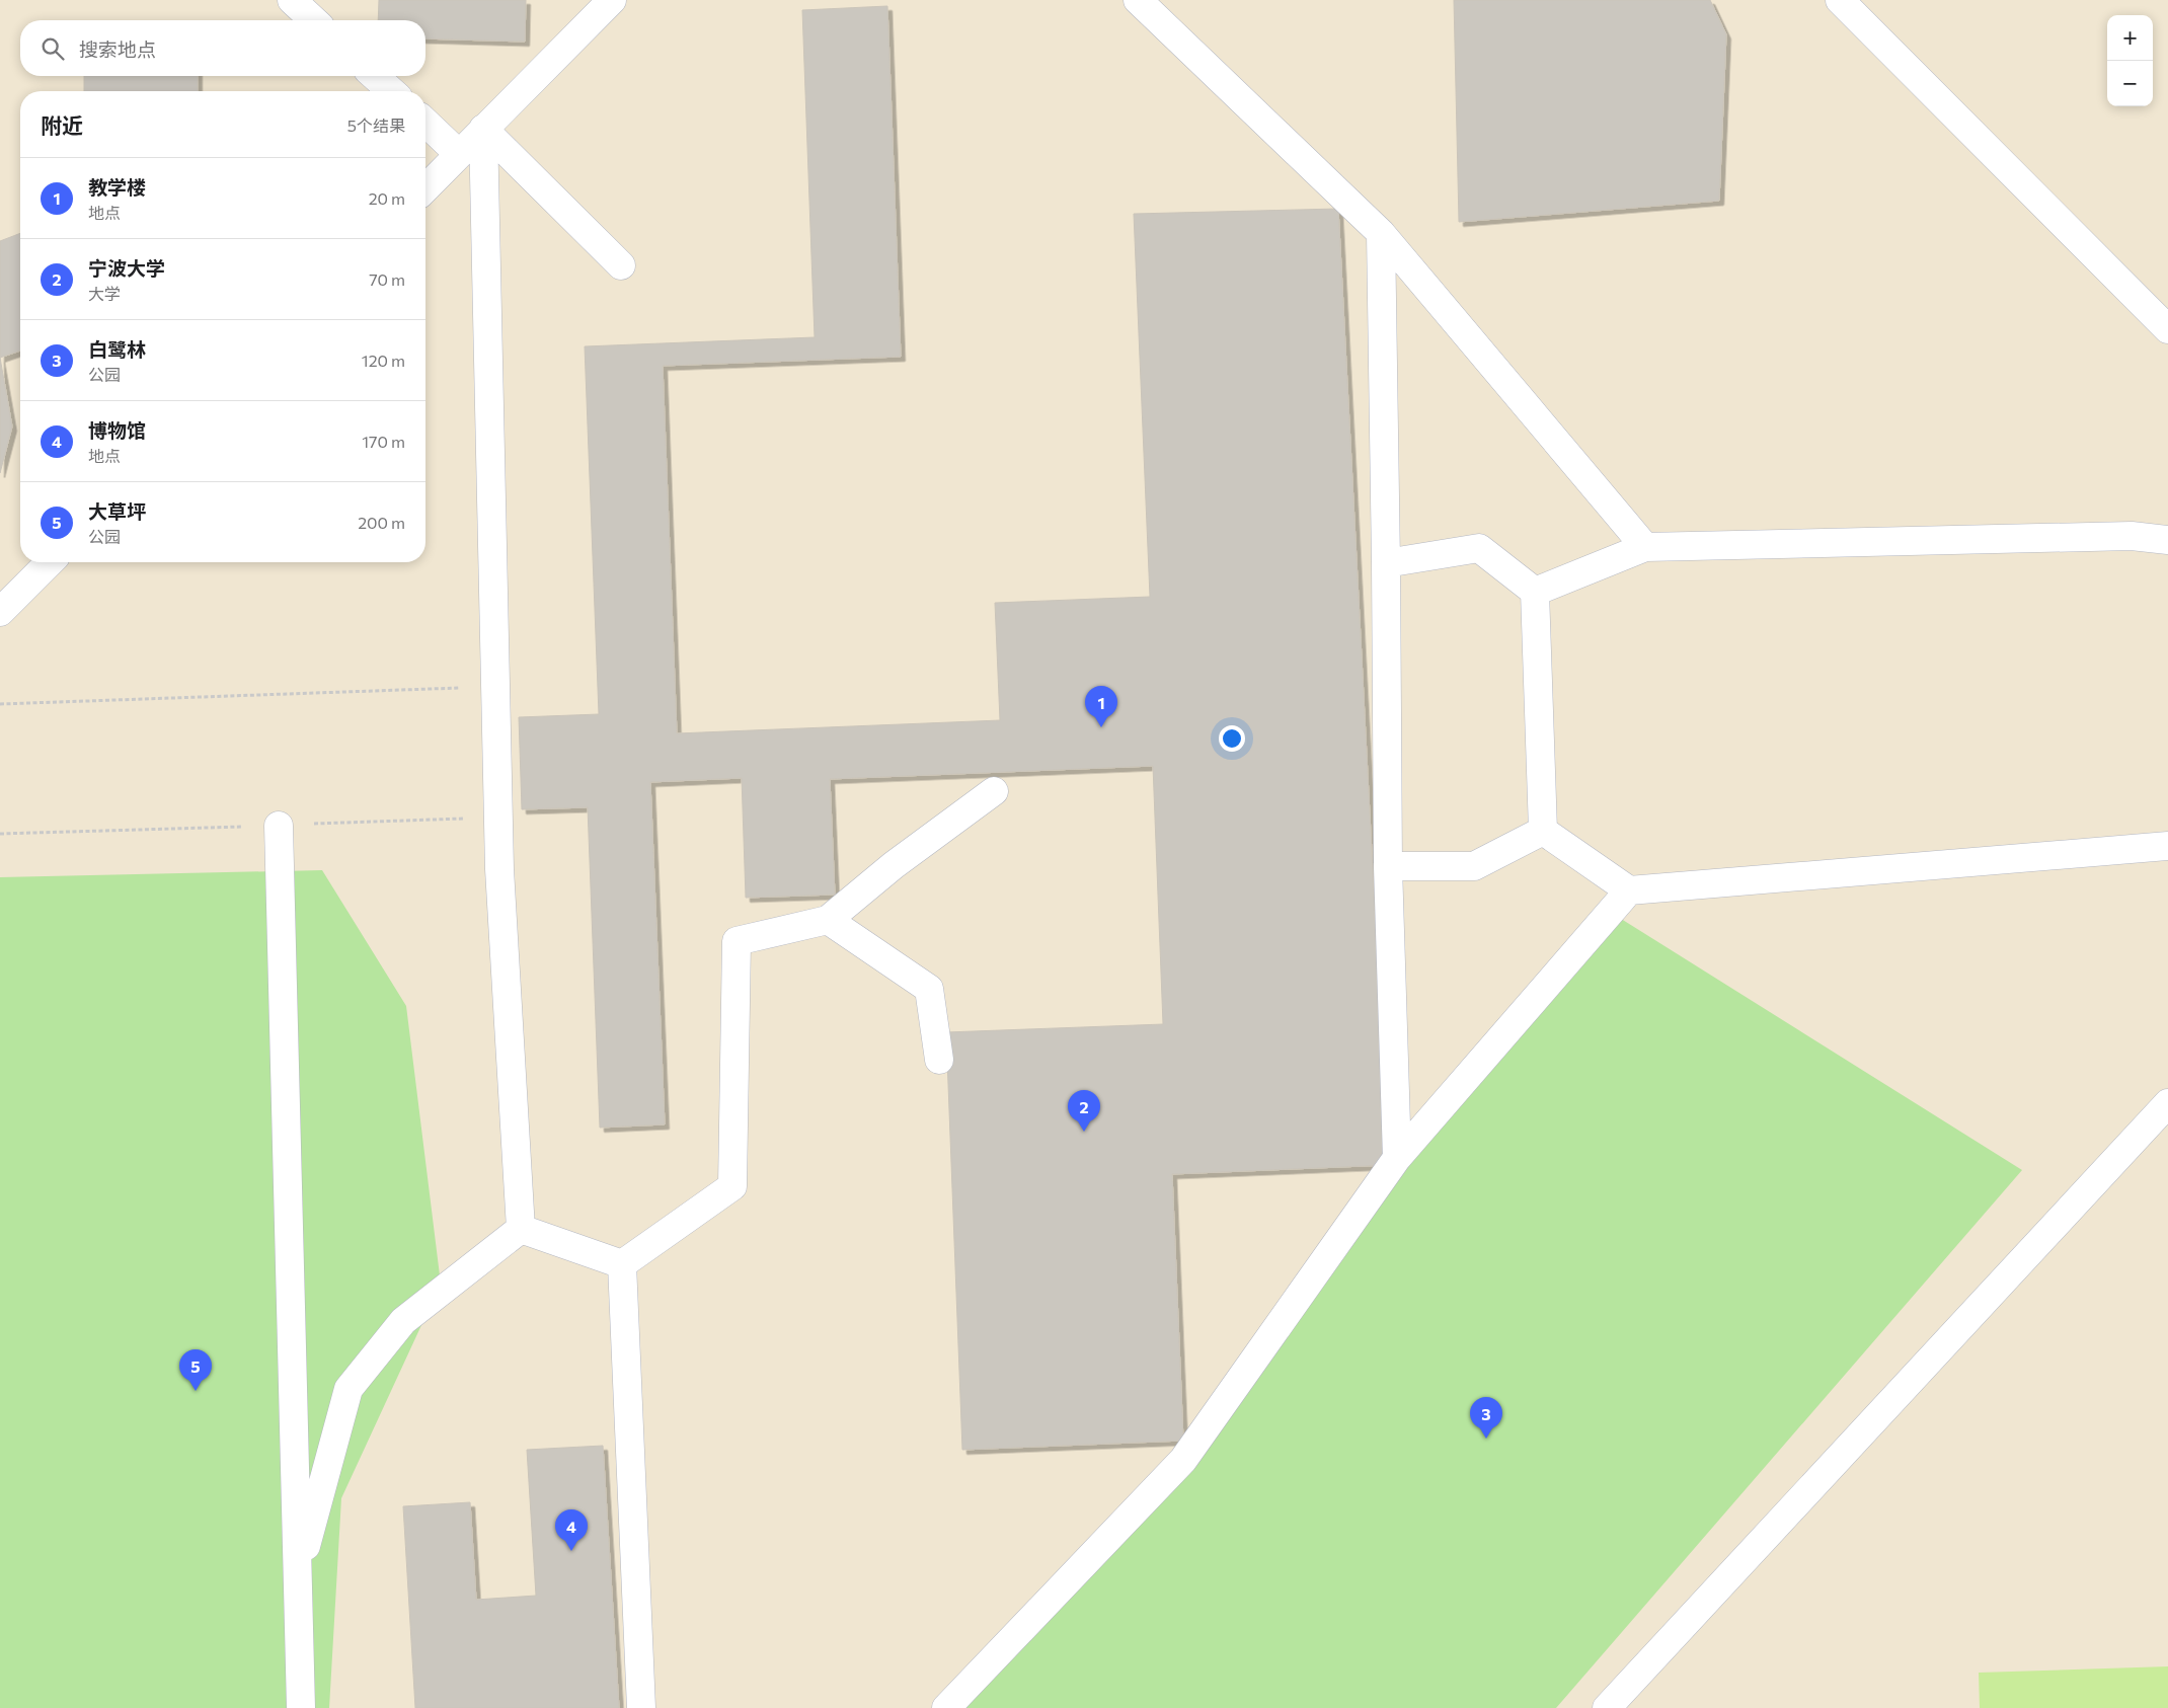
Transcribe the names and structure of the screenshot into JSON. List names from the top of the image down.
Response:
{
  "page": {
    "map_buttons": ["+", "−"],
    "search": "搜索地点",
    "heading": ["附近", "5个结果"],
    "list": [
      {
        "mark": "1",
        "name": "教学楼",
        "note": "地点",
        "value": "20 m"
      },
      {
        "mark": "2",
        "name": "宁波大学",
        "note": "大学",
        "value": "70 m"
      },
      {
        "mark": "3",
        "name": "白鹭林",
        "note": "公园",
        "value": "120 m"
      },
      {
        "mark": "4",
        "name": "博物馆",
        "note": "地点",
        "value": "170 m"
      },
      {
        "mark": "5",
        "name": "大草坪",
        "note": "公园",
        "value": "200 m"
      }
    ],
    "pins": [
      "1",
      "2",
      "5",
      "3",
      "4"
    ]
  }
}
